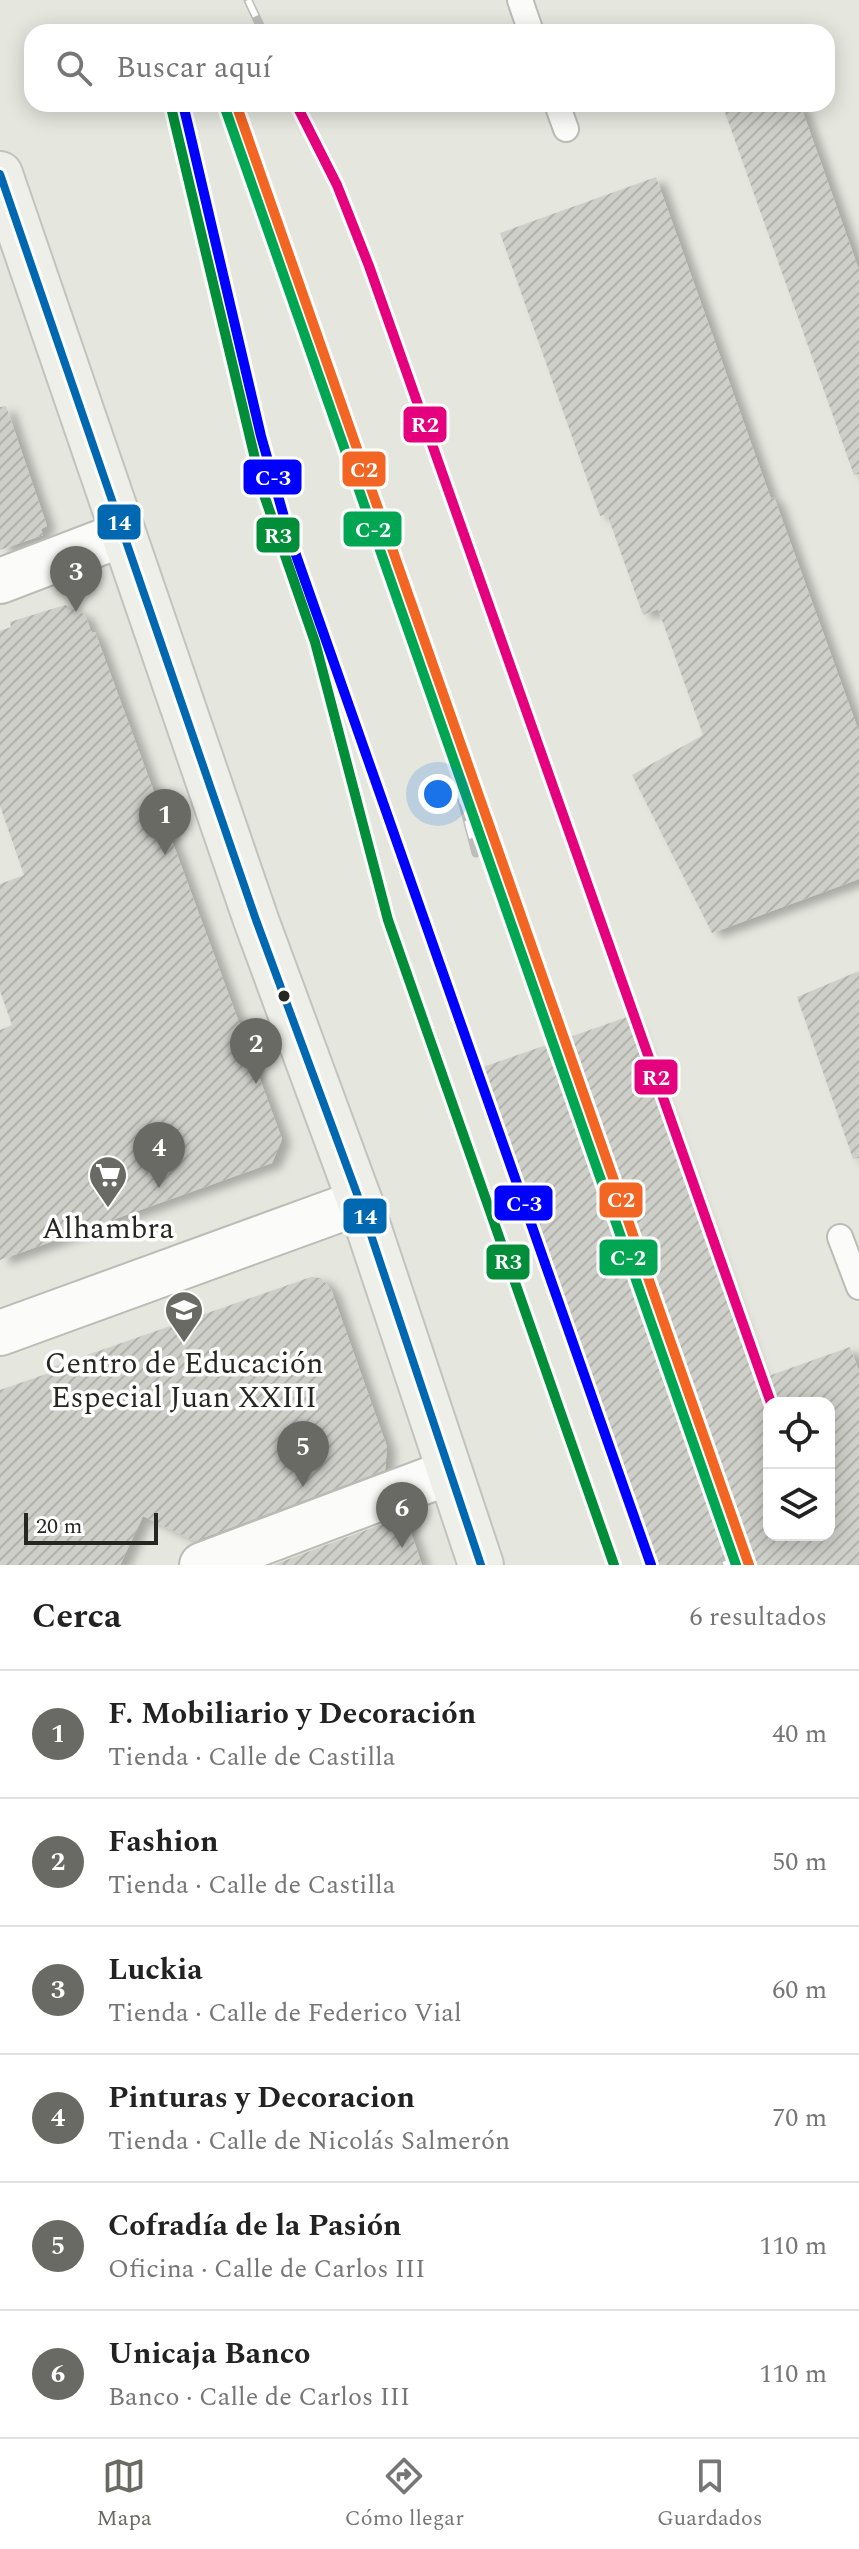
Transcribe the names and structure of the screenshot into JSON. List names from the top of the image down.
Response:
{
  "places": {
    "supermarket": ["Alhambra"],
    "school or university": ["Centro de Educación Especial Juan XXIII"]
  },
  "lines": [
    "transit line C-3",
    "transit line R3",
    "transit line R2",
    "transit line C2",
    "transit line C-2",
    "transit line 14"
  ],
  "scale_bar": "20 m",
  "page": {
    "search": "Buscar aquí",
    "pins": [
      "3",
      "1",
      "2",
      "4",
      "5",
      "6"
    ],
    "scale": "20 m",
    "heading": ["Cerca", "6 resultados"],
    "list": [
      {
        "mark": "1",
        "name": "F. Mobiliario y Decoración",
        "note": "Tienda · Calle de Castilla",
        "value": "40 m"
      },
      {
        "mark": "2",
        "name": "Fashion",
        "note": "Tienda · Calle de Castilla",
        "value": "50 m"
      },
      {
        "mark": "3",
        "name": "Luckia",
        "note": "Tienda · Calle de Federico Vial",
        "value": "60 m"
      },
      {
        "mark": "4",
        "name": "Pinturas y Decoracion",
        "note": "Tienda · Calle de Nicolás Salmerón",
        "value": "70 m"
      },
      {
        "mark": "5",
        "name": "Cofradía de la Pasión",
        "note": "Oficina · Calle de Carlos III",
        "value": "110 m"
      },
      {
        "mark": "6",
        "name": "Unicaja Banco",
        "note": "Banco · Calle de Carlos III",
        "value": "110 m"
      }
    ],
    "nav": ["Mapa", "Cómo llegar", "Guardados"]
  }
}
